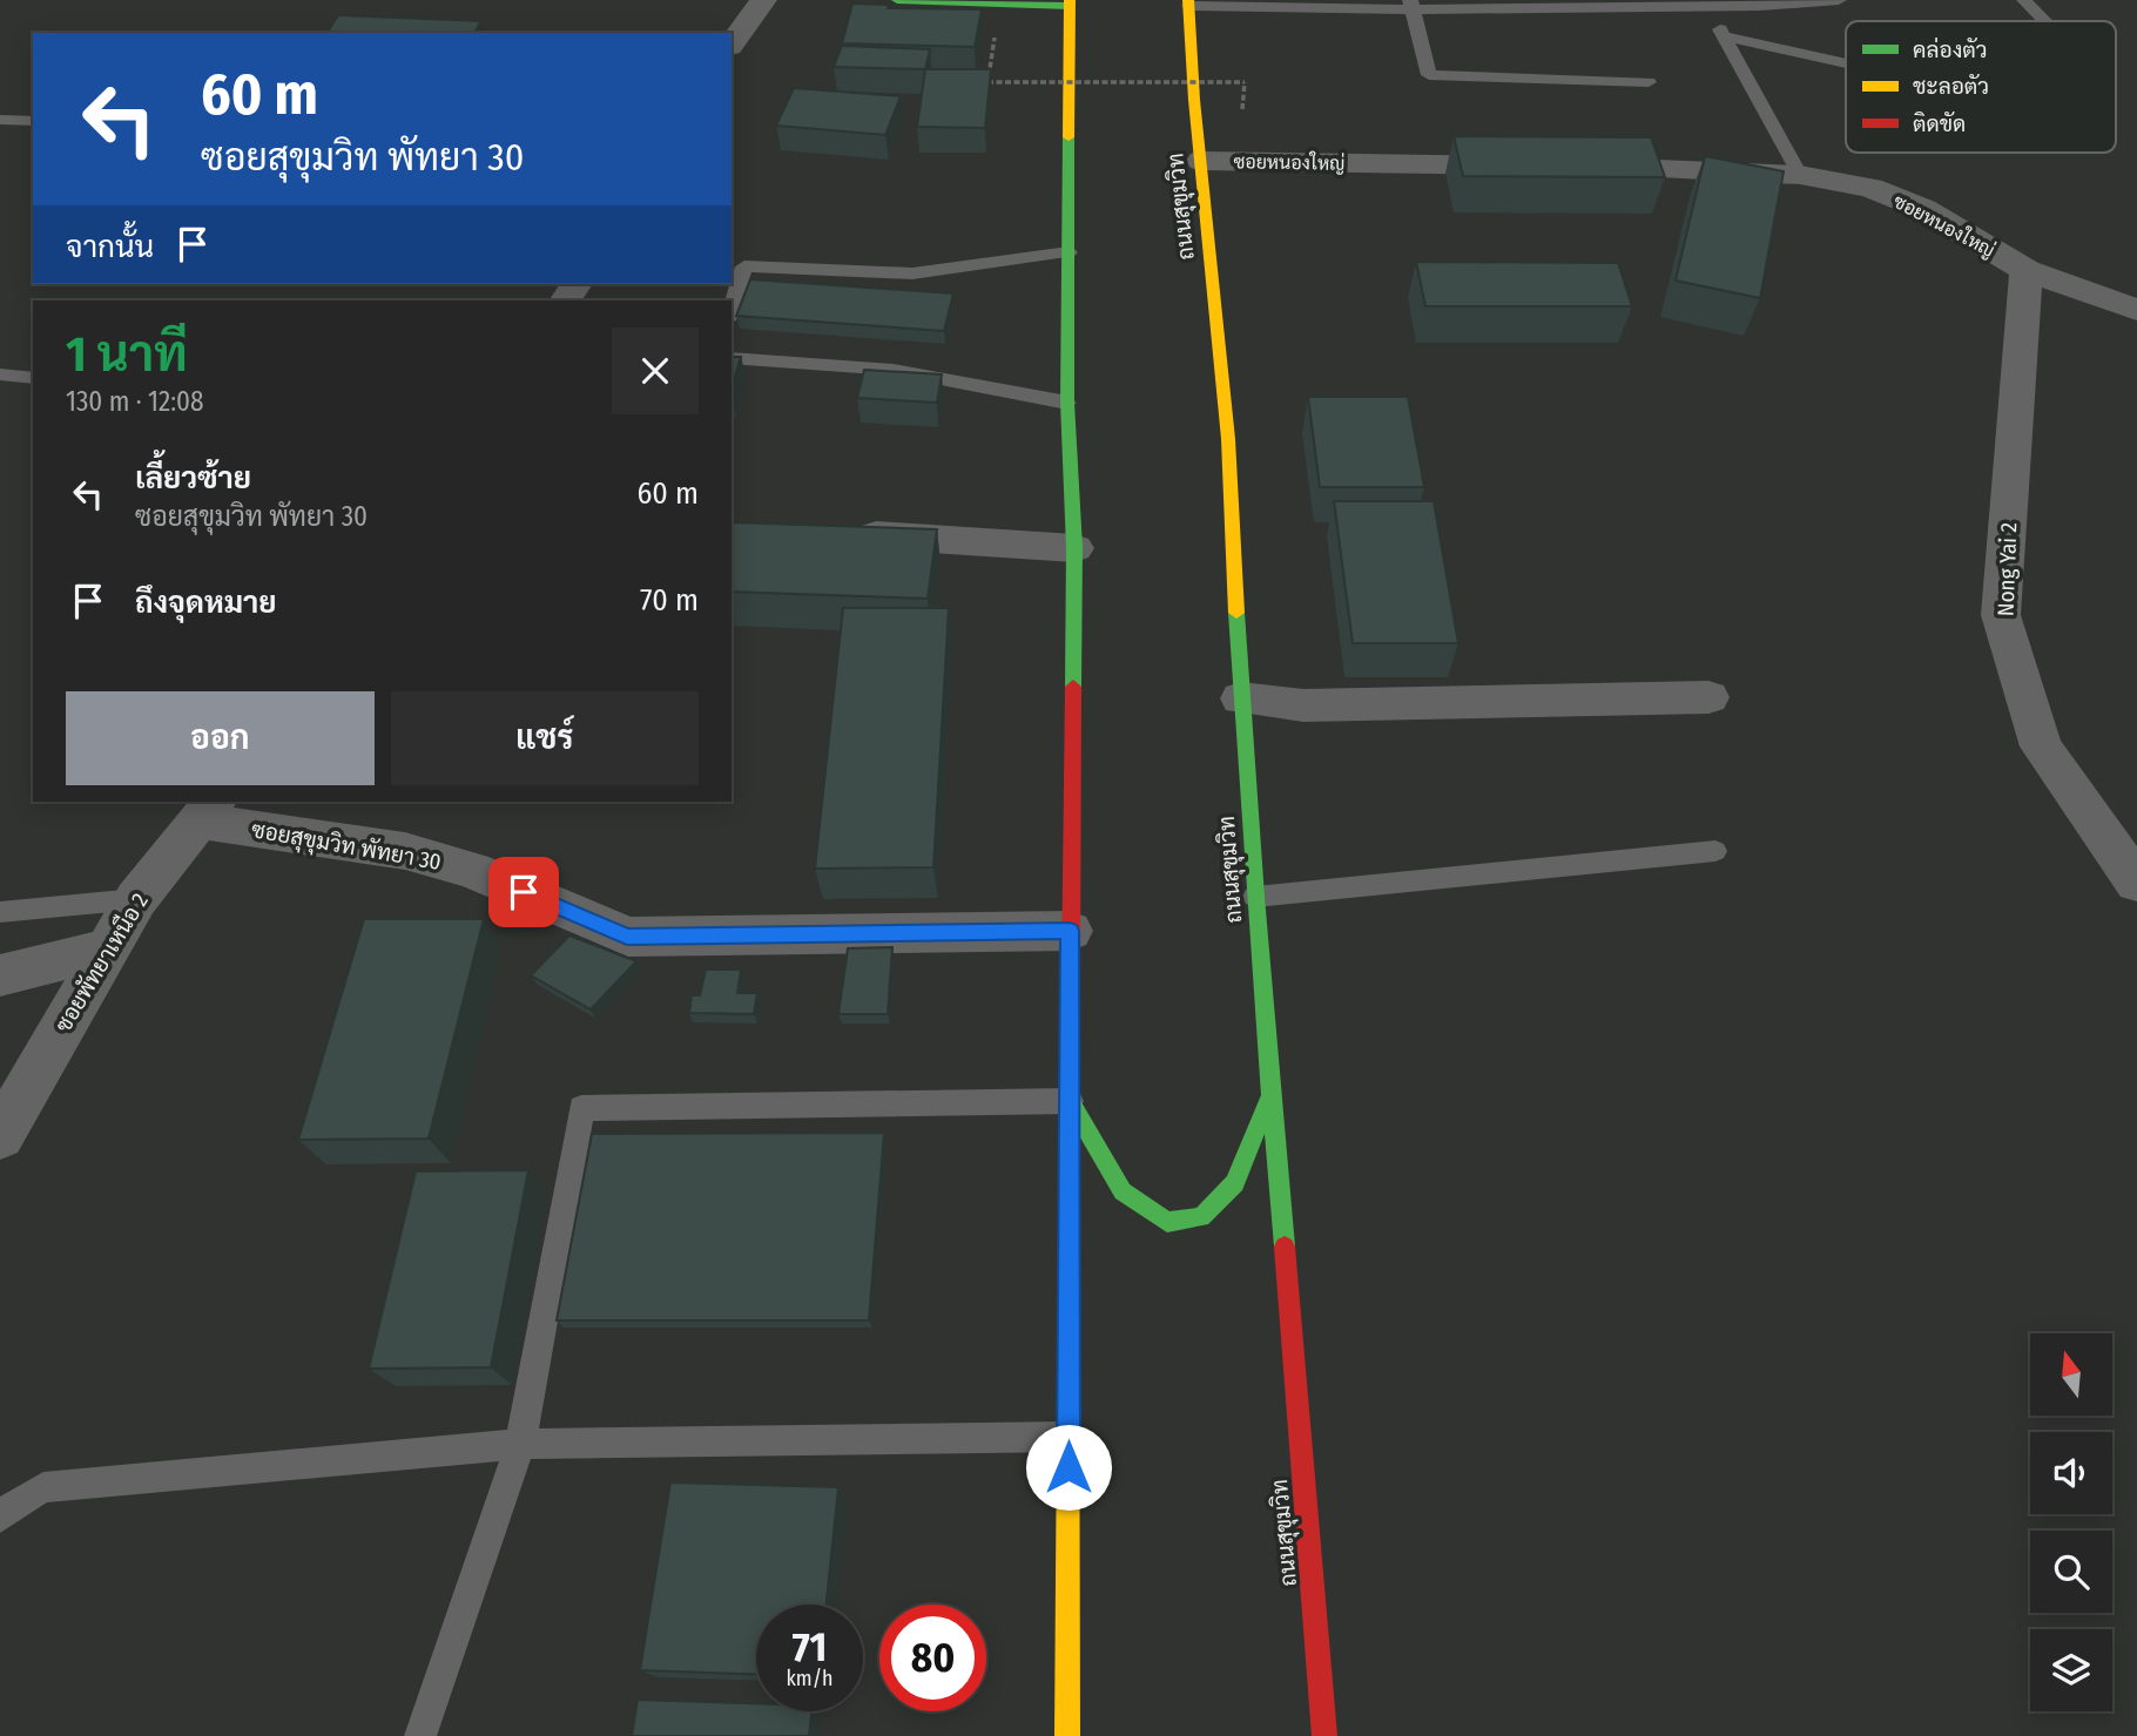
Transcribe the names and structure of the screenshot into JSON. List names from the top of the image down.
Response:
{
  "streets": {
    "main road": ["ถนนสุขุมวิท"],
    "street": [
      "ซอยหนองใหญ่",
      "Nong Yai 2",
      "ซอยสุขุมวิท พัทยา 30",
      "ซอยพัทยาเหนือ 2"
    ]
  },
  "crossings": [
    ["ซอยหนองใหญ่", "ถนนสุขุมวิท"],
    ["ซอยหนองใหญ่", "Nong Yai 2"],
    ["ซอยสุขุมวิท พัทยา 30", "ซอยพัทยาเหนือ 2"]
  ],
  "legend": ["คล่องตัว", "ชะลอตัว", "ติดขัด"],
  "north": "top",
  "page": {
    "turn": ["60 m", "ซอยสุขุมวิท พัทยา 30"],
    "then": "จากนั้น",
    "heading": ["1 นาที", "130 m · 12:08"],
    "list": [
      {
        "name": "เลี้ยวซ้าย",
        "note": "ซอยสุขุมวิท พัทยา 30",
        "value": "60 m"
      },
      {
        "name": "ถึงจุดหมาย",
        "value": "70 m"
      }
    ],
    "buttons": ["ออก", "แชร์"],
    "speed": "71 km/h",
    "limit": "80"
  }
}
